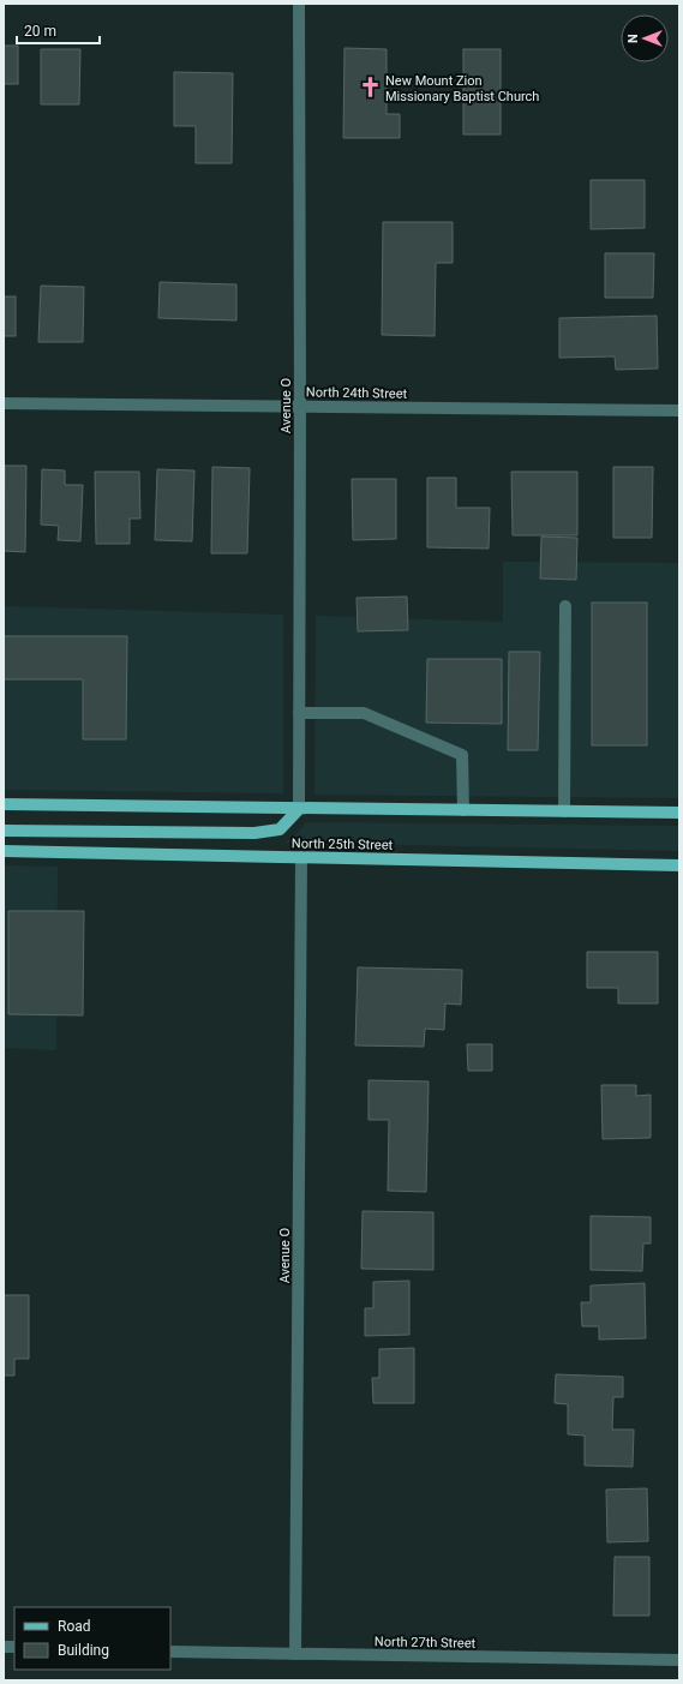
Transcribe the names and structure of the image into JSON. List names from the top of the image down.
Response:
{
  "streets": {
    "main road": ["North 25th Street"],
    "street": ["North 24th Street", "Avenue O", "North 27th Street"]
  },
  "crossings": [
    ["North 24th Street", "Avenue O"],
    ["Avenue O", "North 25th Street"],
    ["Avenue O", "North 27th Street"]
  ],
  "places": {
    "church": ["New Mount Zion Missionary Baptist Church"]
  },
  "legend": ["Road", "Building"],
  "scale_bar": "20 m",
  "north": "left"
}
